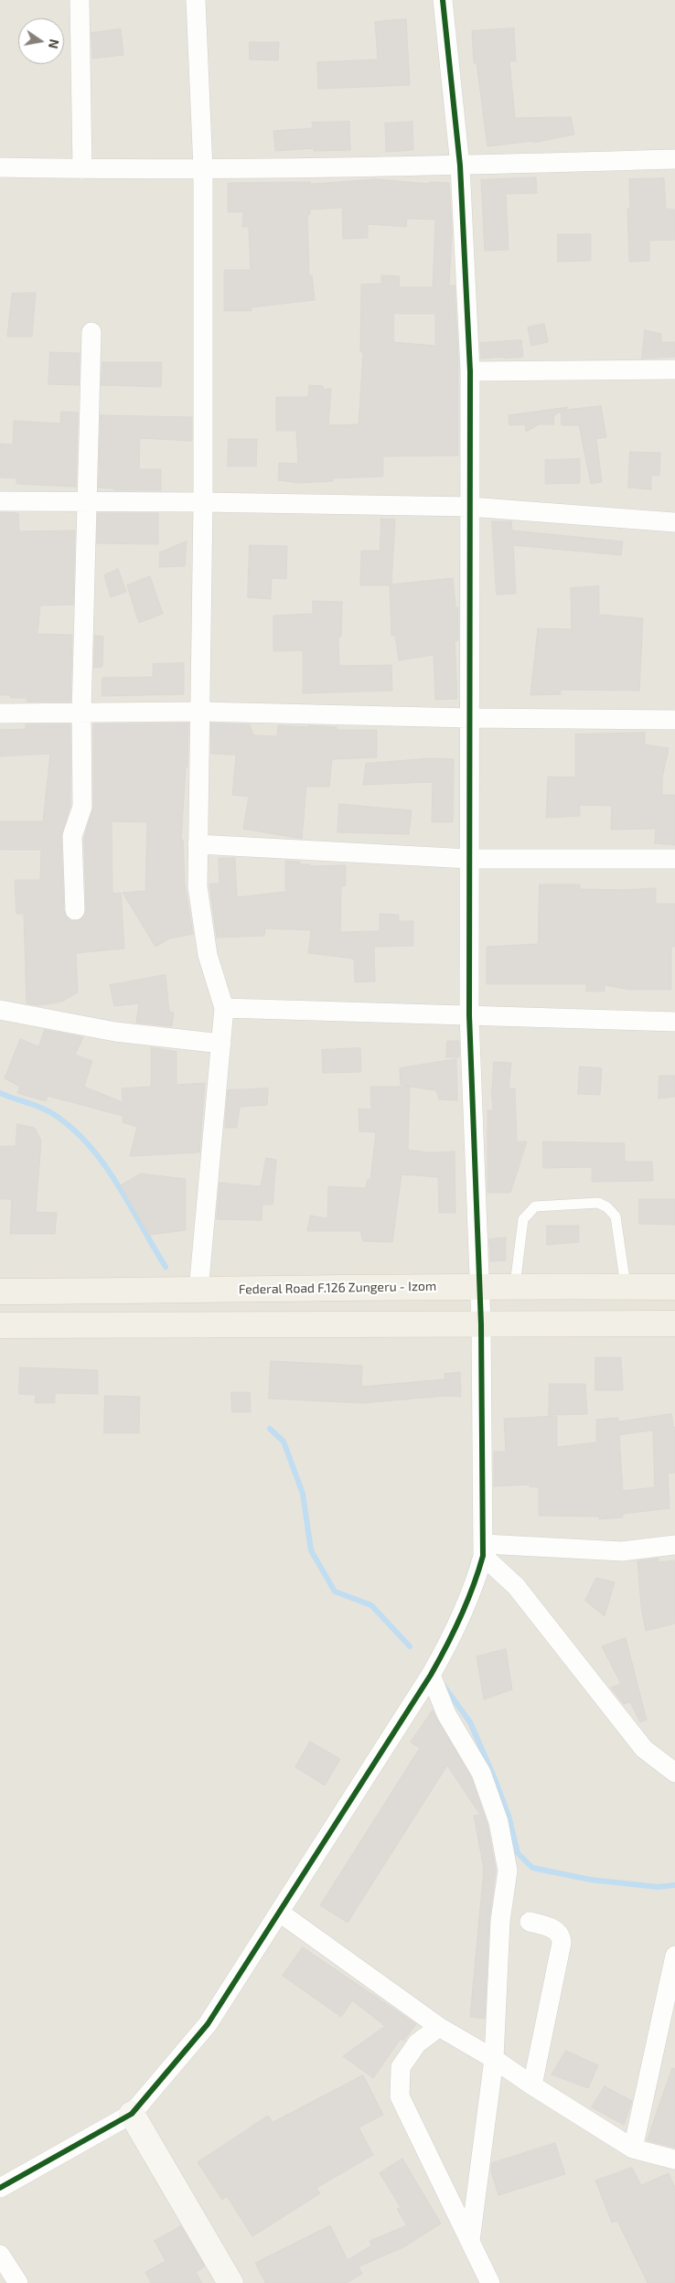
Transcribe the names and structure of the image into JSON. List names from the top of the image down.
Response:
{
  "streets": {
    "main road": ["Federal Road F.126 Zungeru - Izom"]
  },
  "north": "right"
}
